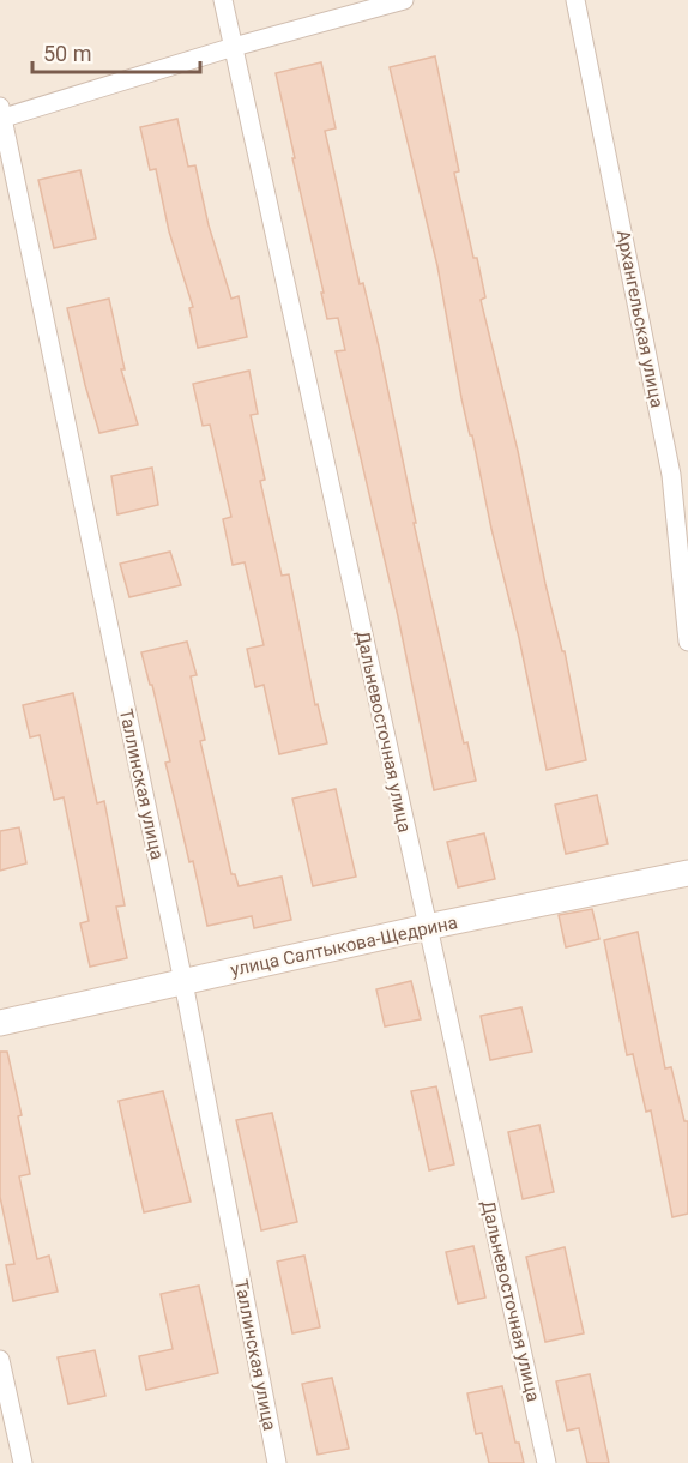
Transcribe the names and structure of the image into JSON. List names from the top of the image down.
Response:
{
  "streets": {
    "street": [
      "Архангельская улица",
      "Дальневосточная улица",
      "Таллинская улица",
      "улица Салтыкова-Щедрина"
    ]
  },
  "crossings": [
    ["Дальневосточная улица", "улица Салтыкова-Щедрина"],
    ["Таллинская улица", "улица Салтыкова-Щедрина"]
  ],
  "scale_bar": "50 m"
}
